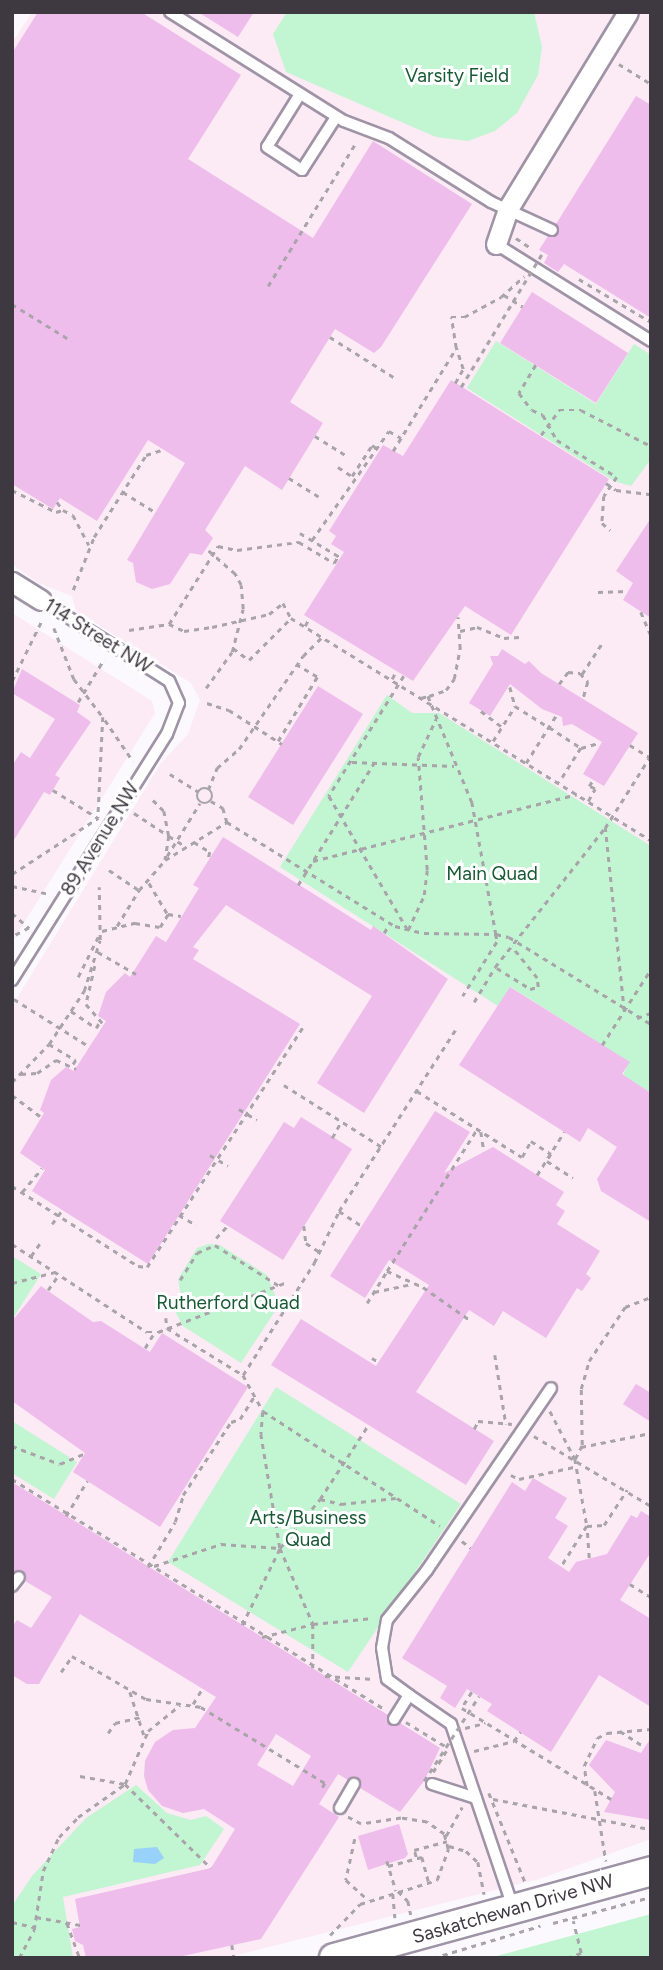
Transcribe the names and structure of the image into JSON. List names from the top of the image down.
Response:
{
  "streets": {
    "street": ["114 Street NW", "Saskatchewan Drive NW"],
    "lane": ["89 Avenue NW"]
  },
  "crossings": [
    ["114 Street NW", "89 Avenue NW"]
  ],
  "parks": [
    "Varsity Field",
    "Main Quad",
    "Rutherford Quad",
    "Arts/Business Quad"
  ]
}
